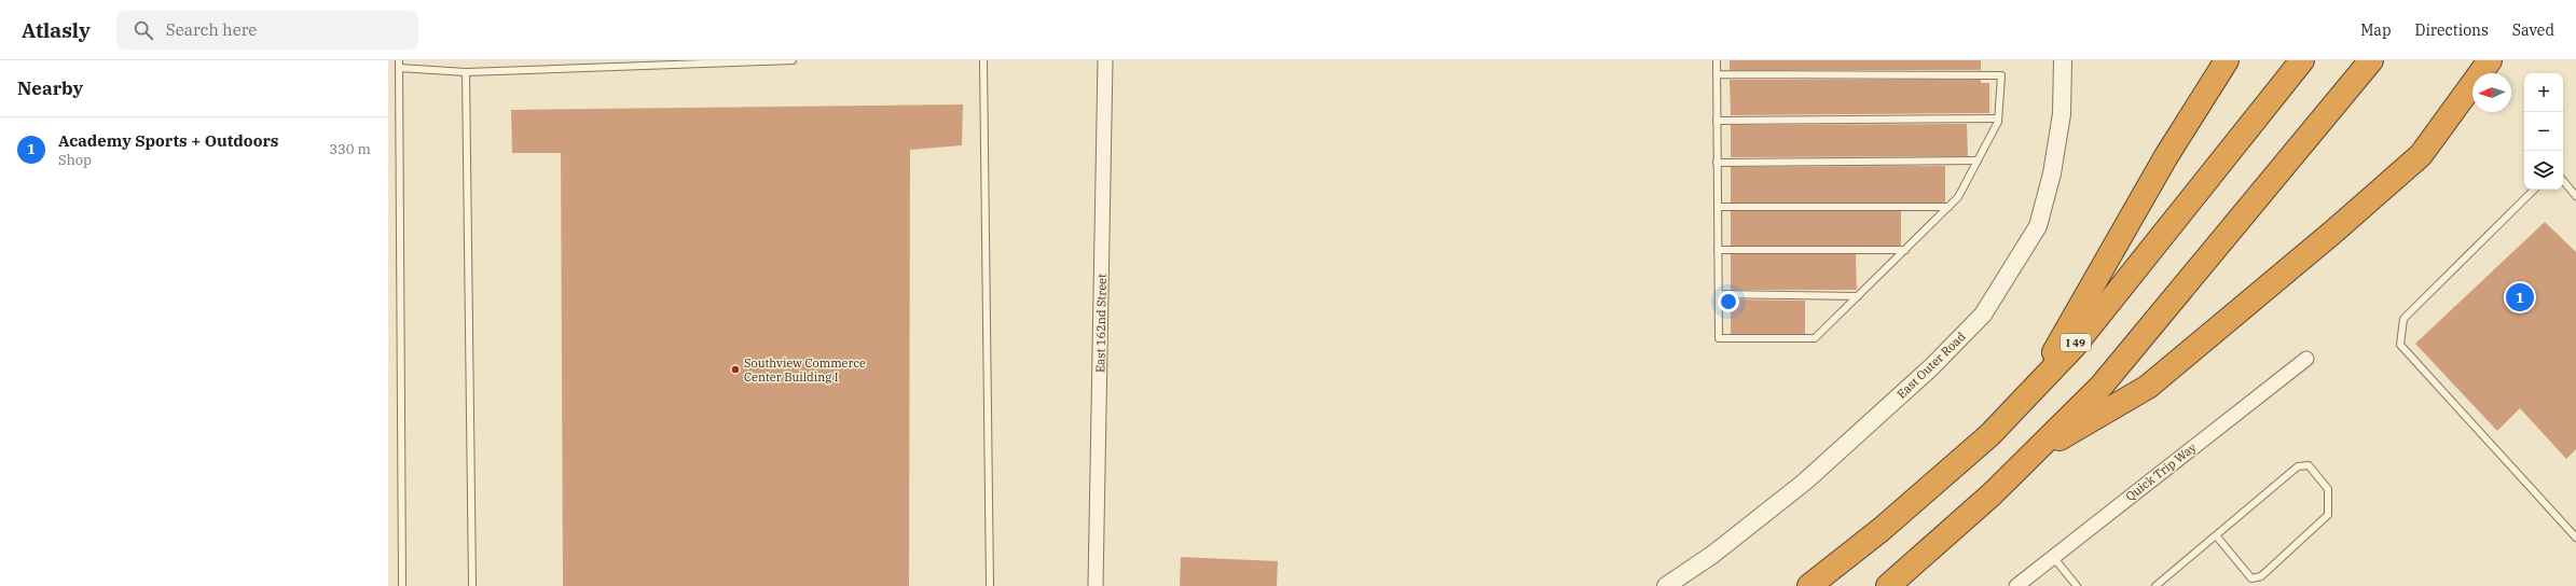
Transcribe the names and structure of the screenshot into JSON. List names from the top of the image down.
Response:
{
  "streets": {
    "highway": ["I 49"],
    "street": ["East 162nd Street", "East Outer Road", "Quick Trip Way"]
  },
  "places": ["Southview Commerce Center Building I"],
  "north": "left",
  "page": {
    "header": "Atlasly",
    "search": "Search here",
    "nav": ["Map", "Directions", "Saved"],
    "heading": "Nearby",
    "map_buttons": ["+", "−"],
    "list": [
      {
        "mark": "1",
        "name": "Academy Sports + Outdoors",
        "note": "Shop",
        "value": "330 m"
      }
    ],
    "pins": "1"
  }
}
